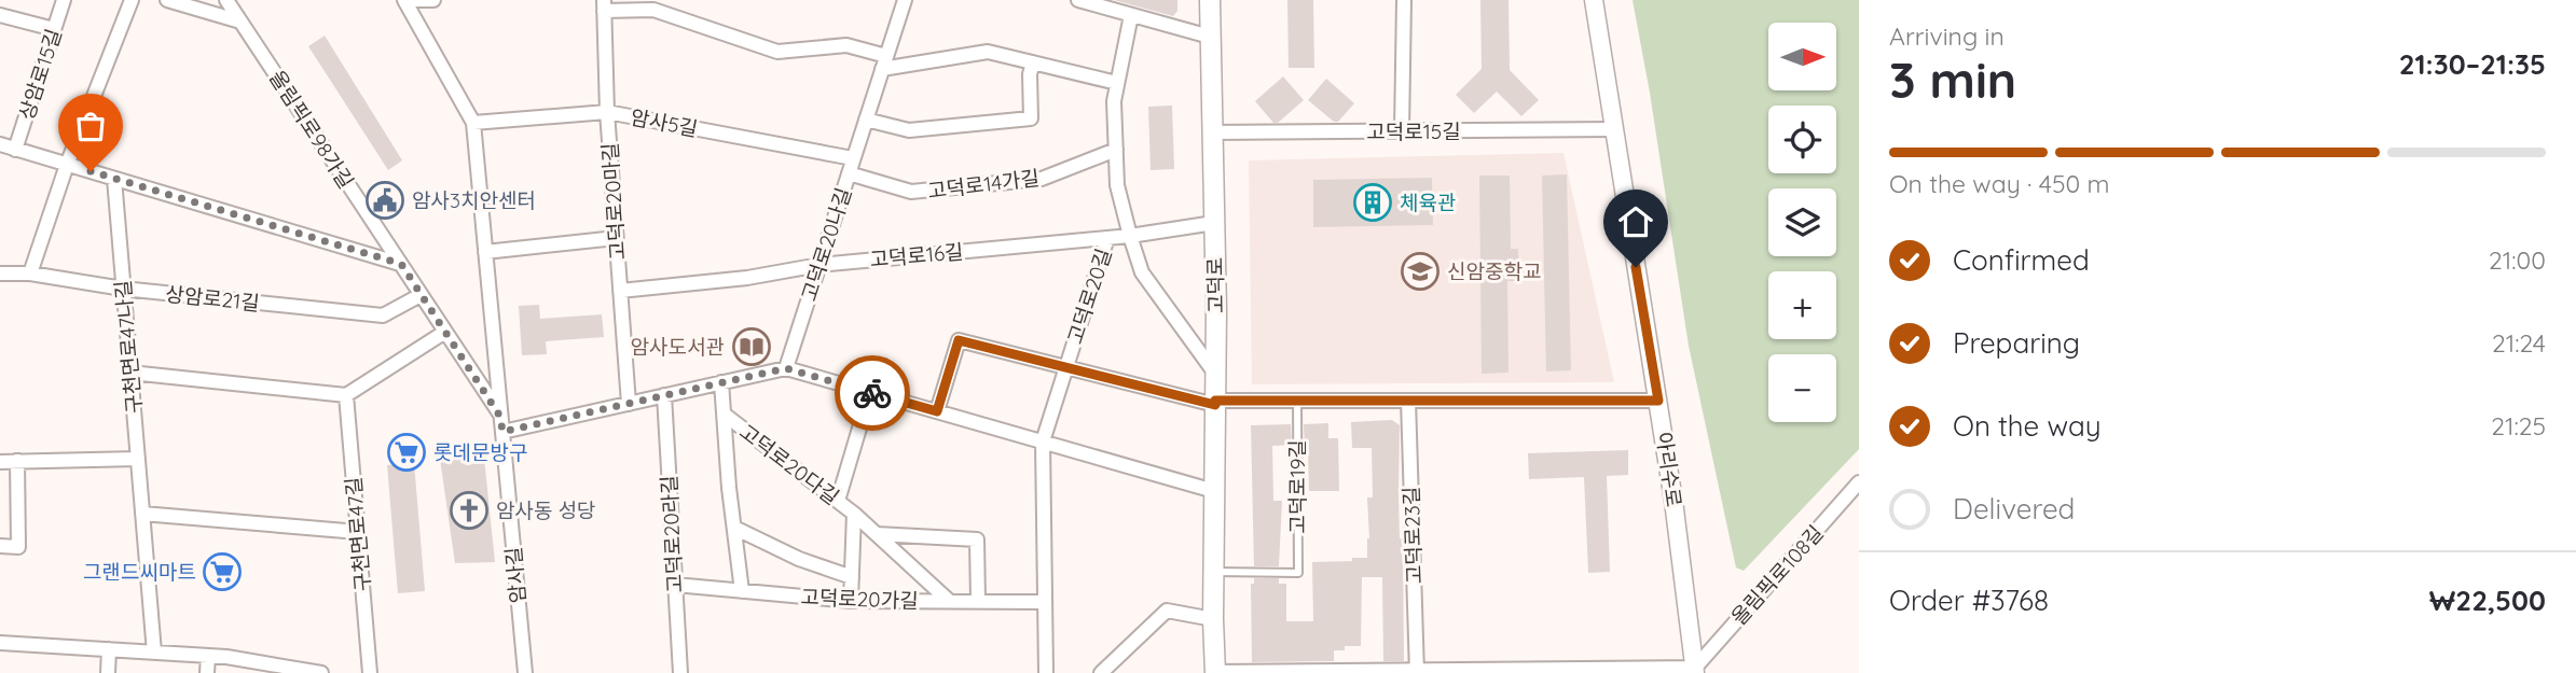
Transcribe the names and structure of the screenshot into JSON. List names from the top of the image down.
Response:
{
  "streets": {
    "main road": ["고덕로"],
    "street": [
      "상암로15길",
      "암사5길",
      "올림픽로98가길",
      "고덕로15길",
      "고덕로14가길",
      "고덕로20마길",
      "고덕로20나길",
      "고덕로16길",
      "고덕로20길",
      "상암로21길",
      "구천면로47나길",
      "고덕로20다길",
      "아리수로",
      "구천면로47길",
      "고덕로20라길",
      "고덕로23길",
      "암사길",
      "올림픽로108길",
      "고덕로20가길"
    ],
    "lane": ["고덕로19길"]
  },
  "crossings": [
    ["암사5길", "고덕로20마길"],
    ["암사5길", "고덕로20나길"],
    ["암사5길", "암사길"],
    ["올림픽로98가길", "상암로21길"],
    ["올림픽로98가길", "암사길"],
    ["고덕로15길", "고덕로"],
    ["고덕로15길", "아리수로"],
    ["고덕로14가길", "고덕로20나길"],
    ["고덕로20마길", "고덕로16길"],
    ["고덕로20나길", "고덕로16길"],
    ["고덕로16길", "고덕로"],
    ["고덕로16길", "고덕로20길"],
    ["고덕로", "고덕로19길"],
    ["상암로21길", "구천면로47나길"],
    ["고덕로20다길", "고덕로20가길"],
    ["아리수로", "올림픽로108길"],
    ["고덕로20라길", "고덕로20가길"]
  ],
  "places": {
    "public building": ["암사3치안센터"],
    "building": ["체육관"],
    "school or university": ["신암중학교"],
    "library": ["암사도서관"],
    "supermarket": ["롯데문방구", "그랜드씨마트"],
    "church": ["암사동 성당"]
  },
  "north": "right",
  "page": {
    "heading": ["3 min", "Arriving in", "21:30–21:35"],
    "panel": ["Order #3768", "₩22,500"],
    "map_buttons": ["+", "−"],
    "bar": "On the way · 450 m",
    "list": [
      ["Confirmed", "21:00"],
      ["Preparing", "21:24"],
      ["On the way", "21:25"],
      "Delivered"
    ]
  }
}
